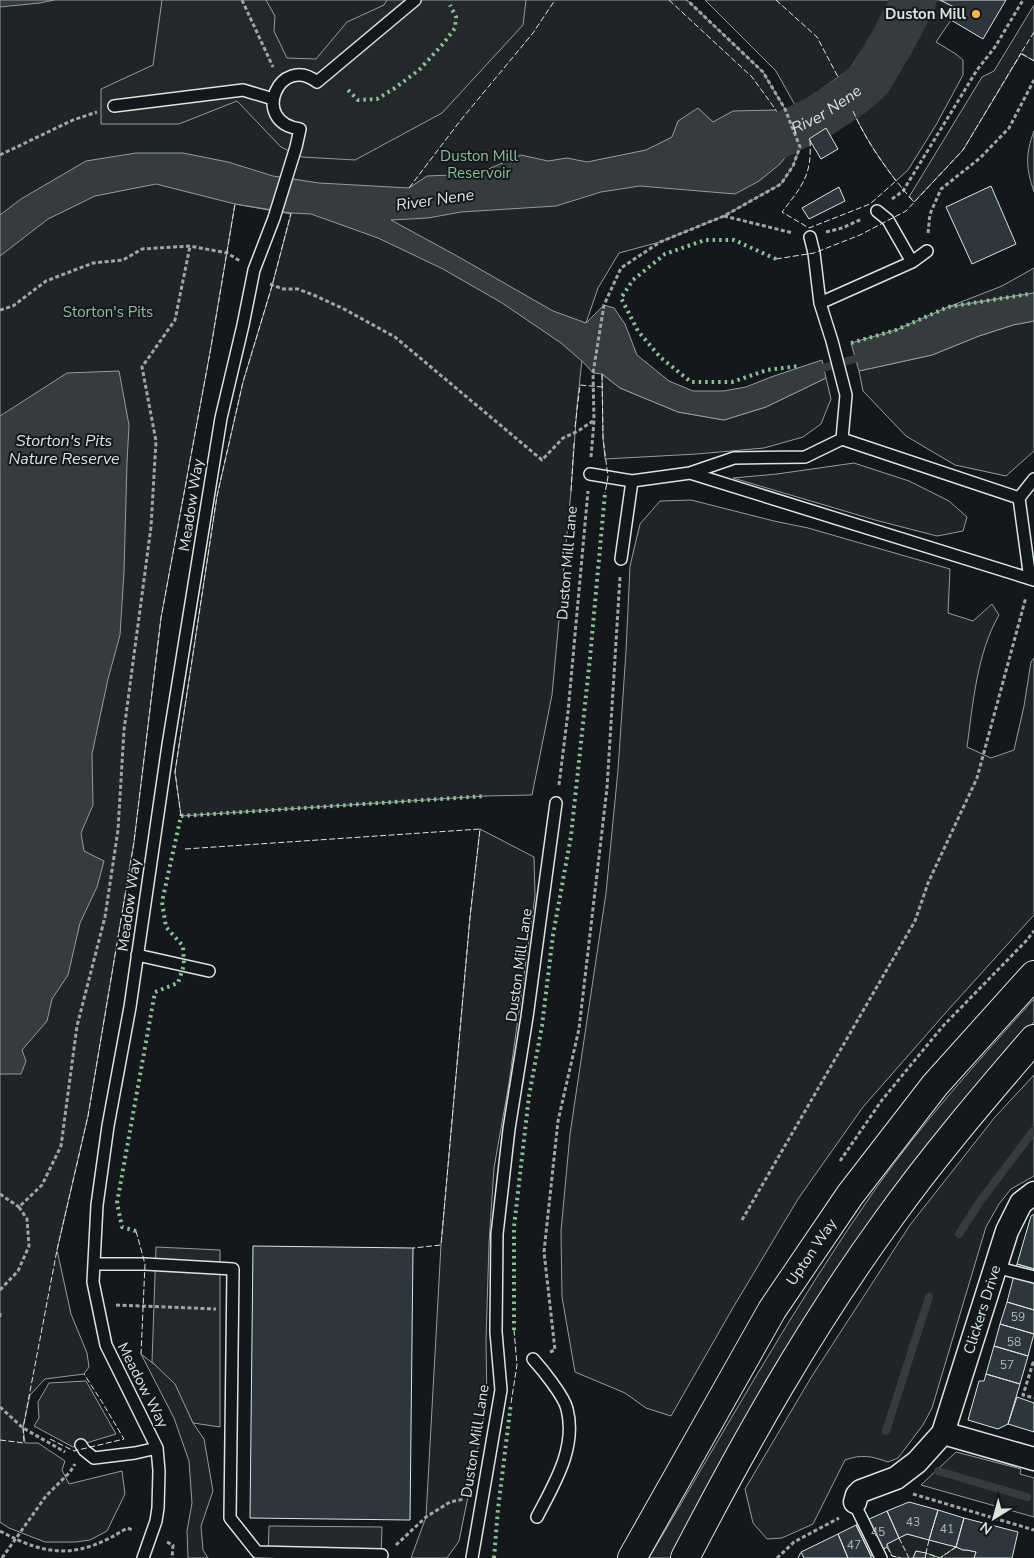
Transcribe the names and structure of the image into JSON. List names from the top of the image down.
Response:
{
  "streets": {
    "highway": ["Upton Way"],
    "street": ["Clickers Drive"],
    "lane": ["Meadow Way", "Duston Mill Lane"]
  },
  "water": ["River Nene", "Storton's Pits Nature Reserve"],
  "parks": ["Duston Mill Reservoir", "Storton's Pits"],
  "places": ["Duston Mill"],
  "house_numbers": [
    "59",
    "58",
    "57",
    "43",
    "41",
    "45",
    "47"
  ],
  "north": "bottom left"
}
